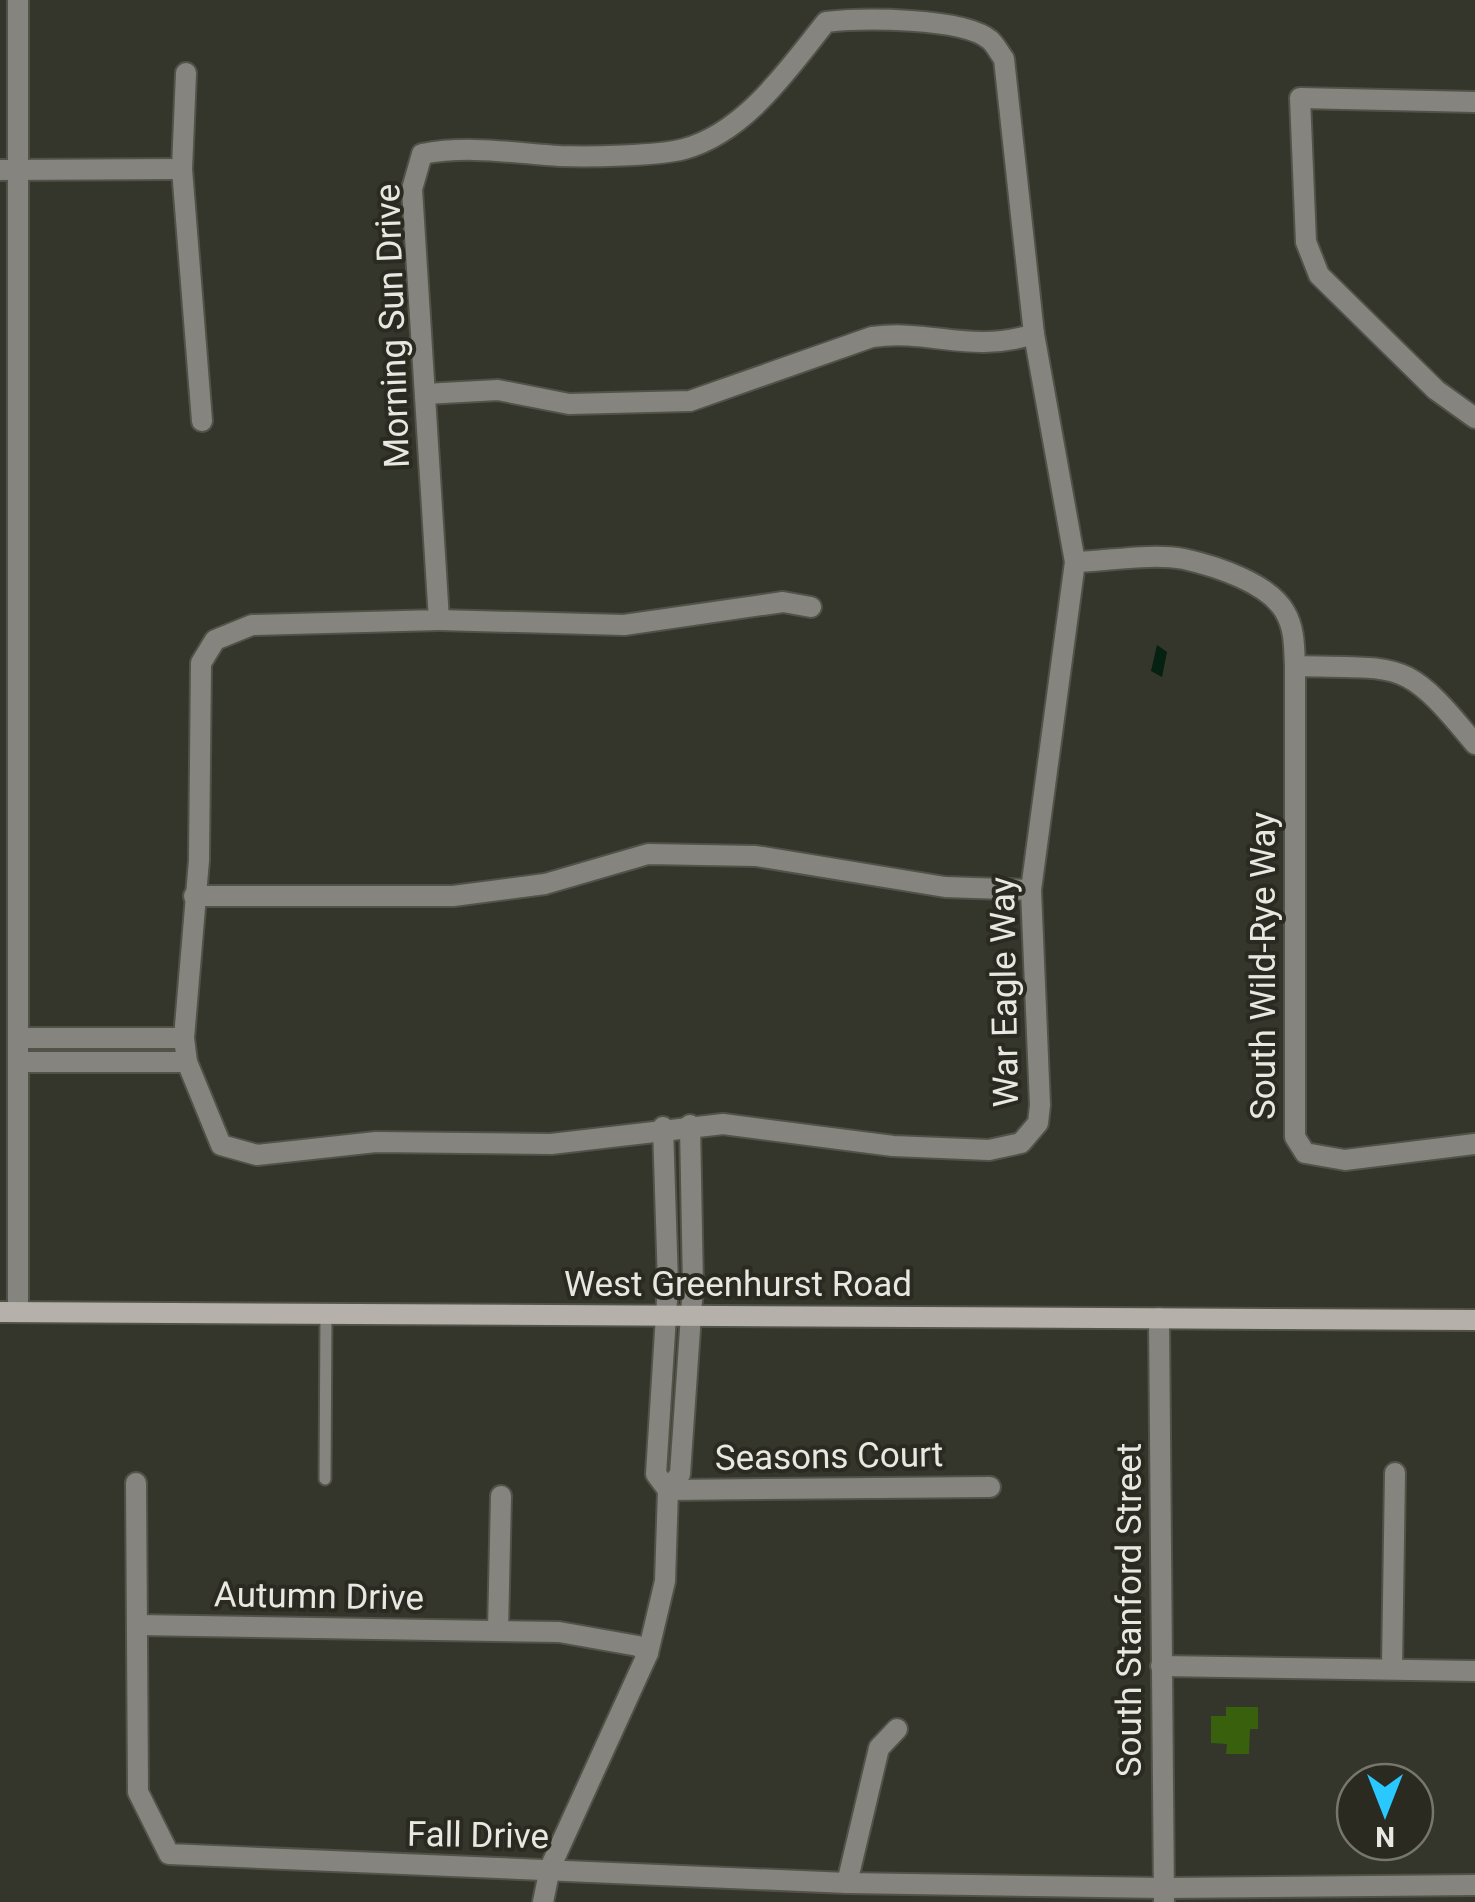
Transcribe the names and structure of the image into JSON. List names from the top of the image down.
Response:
{
  "streets": {
    "main road": ["West Greenhurst Road"],
    "street": [
      "Morning Sun Drive",
      "South Wild-Rye Way",
      "War Eagle Way",
      "Seasons Court",
      "Autumn Drive",
      "South Stanford Street",
      "Fall Drive"
    ]
  },
  "crossings": [
    ["Morning Sun Drive", "War Eagle Way"],
    ["West Greenhurst Road", "South Stanford Street"],
    ["Autumn Drive", "Fall Drive"],
    ["South Stanford Street", "Fall Drive"]
  ],
  "north": "bottom"
}
